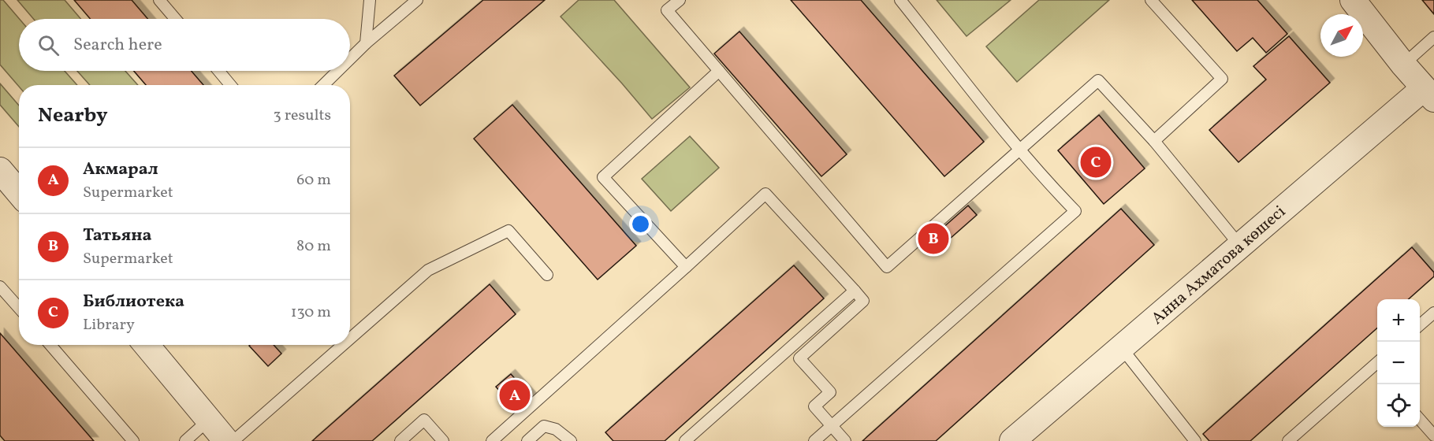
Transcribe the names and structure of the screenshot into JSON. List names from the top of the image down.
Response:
{
  "streets": {
    "street": ["Анна Ахматова көшесі"]
  },
  "north": "top right",
  "page": {
    "search": "Search here",
    "heading": ["Nearby", "3 results"],
    "pins": ["C", "B", "A"],
    "list": [
      {
        "mark": "A",
        "name": "Акмарал",
        "note": "Supermarket",
        "value": "60 m"
      },
      {
        "mark": "B",
        "name": "Татьяна",
        "note": "Supermarket",
        "value": "80 m"
      },
      {
        "mark": "C",
        "name": "Библиотека",
        "note": "Library",
        "value": "130 m"
      }
    ],
    "map_buttons": ["+", "−"]
  }
}
